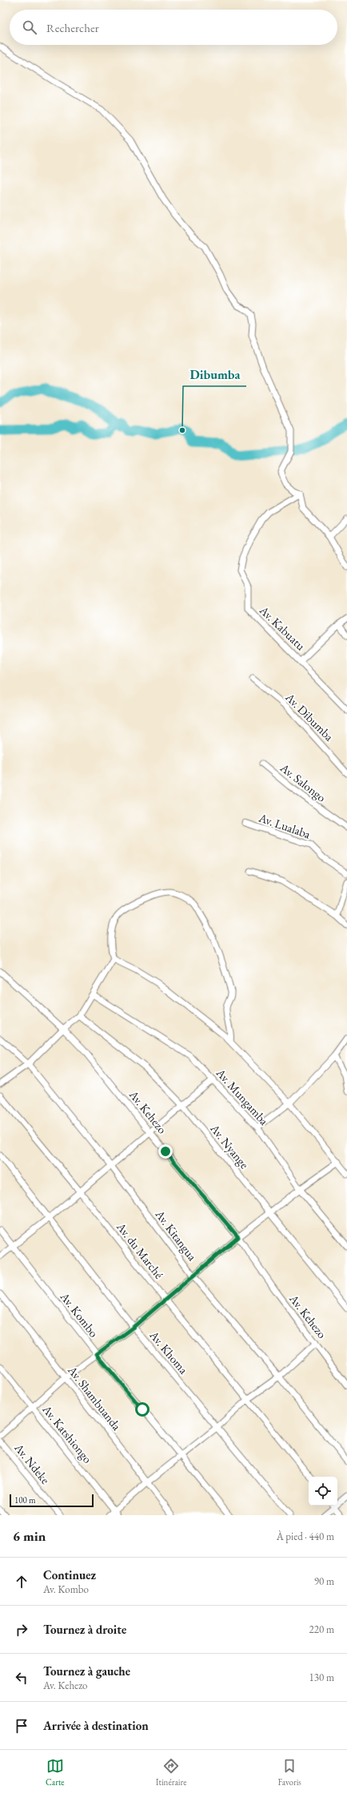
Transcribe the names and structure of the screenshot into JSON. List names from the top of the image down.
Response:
{
  "streets": {
    "street": [
      "Av. Kabuatu",
      "Av. Dibumba",
      "Av. Salongo",
      "Av. Lualaba",
      "Av. Mungamba",
      "Av. Kehezo",
      "Av. Nyange",
      "Av. Kitangua",
      "Av. du Marché",
      "Av. Kombo",
      "Av. Khoma",
      "Av. Shambuanda",
      "Av. Katshiongo",
      "Av. Ndeke"
    ]
  },
  "places": ["Dibumba"],
  "scale_bar": "100 m",
  "page": {
    "search": "Rechercher",
    "scale": "100 m",
    "heading": ["6 min", "À pied · 440 m"],
    "list": [
      ["Continuez", "Av. Kombo", "90 m"],
      ["Tournez à droite", "220 m"],
      ["Tournez à gauche", "Av. Kehezo", "130 m"],
      "Arrivée à destination"
    ],
    "nav": ["Carte", "Itinéraire", "Favoris"]
  }
}
